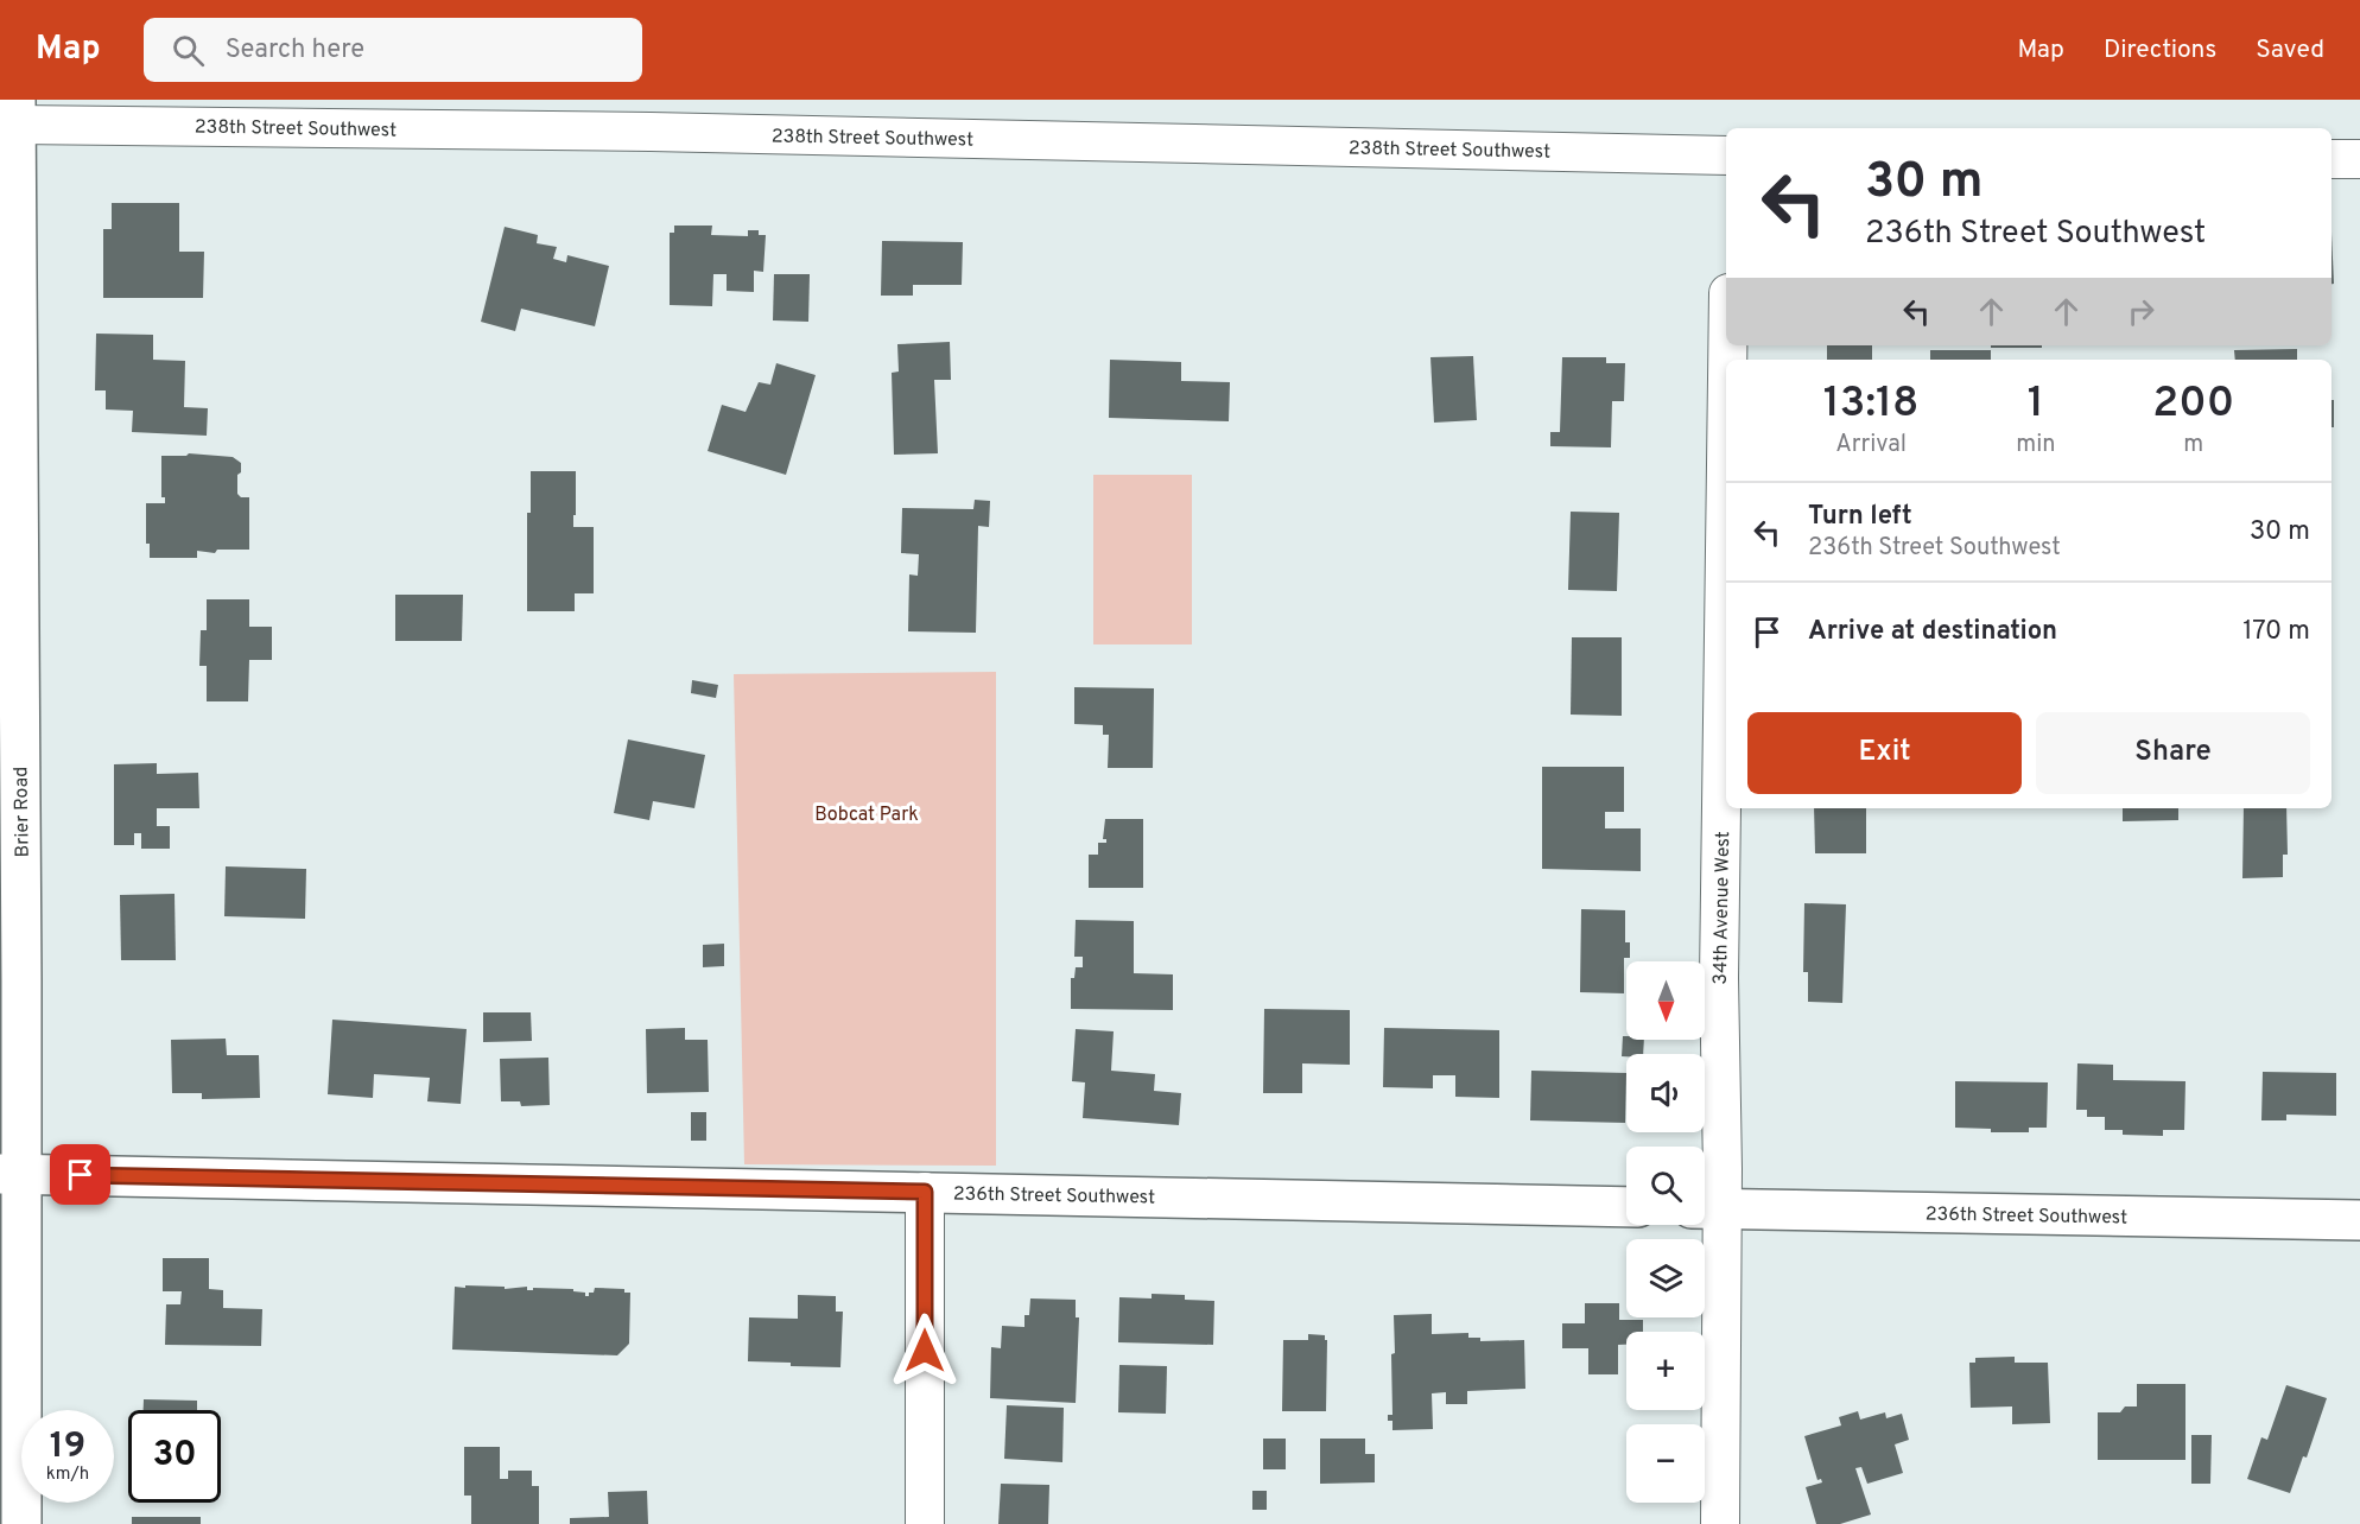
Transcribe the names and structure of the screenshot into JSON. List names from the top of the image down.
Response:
{
  "streets": {
    "street": [
      "238th Street Southwest",
      "Brier Road",
      "34th Avenue West",
      "236th Street Southwest"
    ]
  },
  "crossings": [
    ["238th Street Southwest", "Brier Road"],
    ["Brier Road", "236th Street Southwest"],
    ["34th Avenue West", "236th Street Southwest"]
  ],
  "parks": ["Bobcat Park"],
  "north": "bottom",
  "page": {
    "header": "Map",
    "search": "Search here",
    "nav": ["Map", "Directions", "Saved"],
    "turn": ["30 m", "236th Street Southwest"],
    "eta": [
      "13:18",
      "Arrival",
      "1",
      "min",
      "200",
      "m"
    ],
    "list": [
      {
        "name": "Turn left",
        "note": "236th Street Southwest",
        "value": "30 m"
      },
      {
        "name": "Arrive at destination",
        "value": "170 m"
      }
    ],
    "buttons": ["Exit", "Share"],
    "map_buttons": ["+", "−"],
    "speed": "19 km/h",
    "limit": "30"
  }
}
